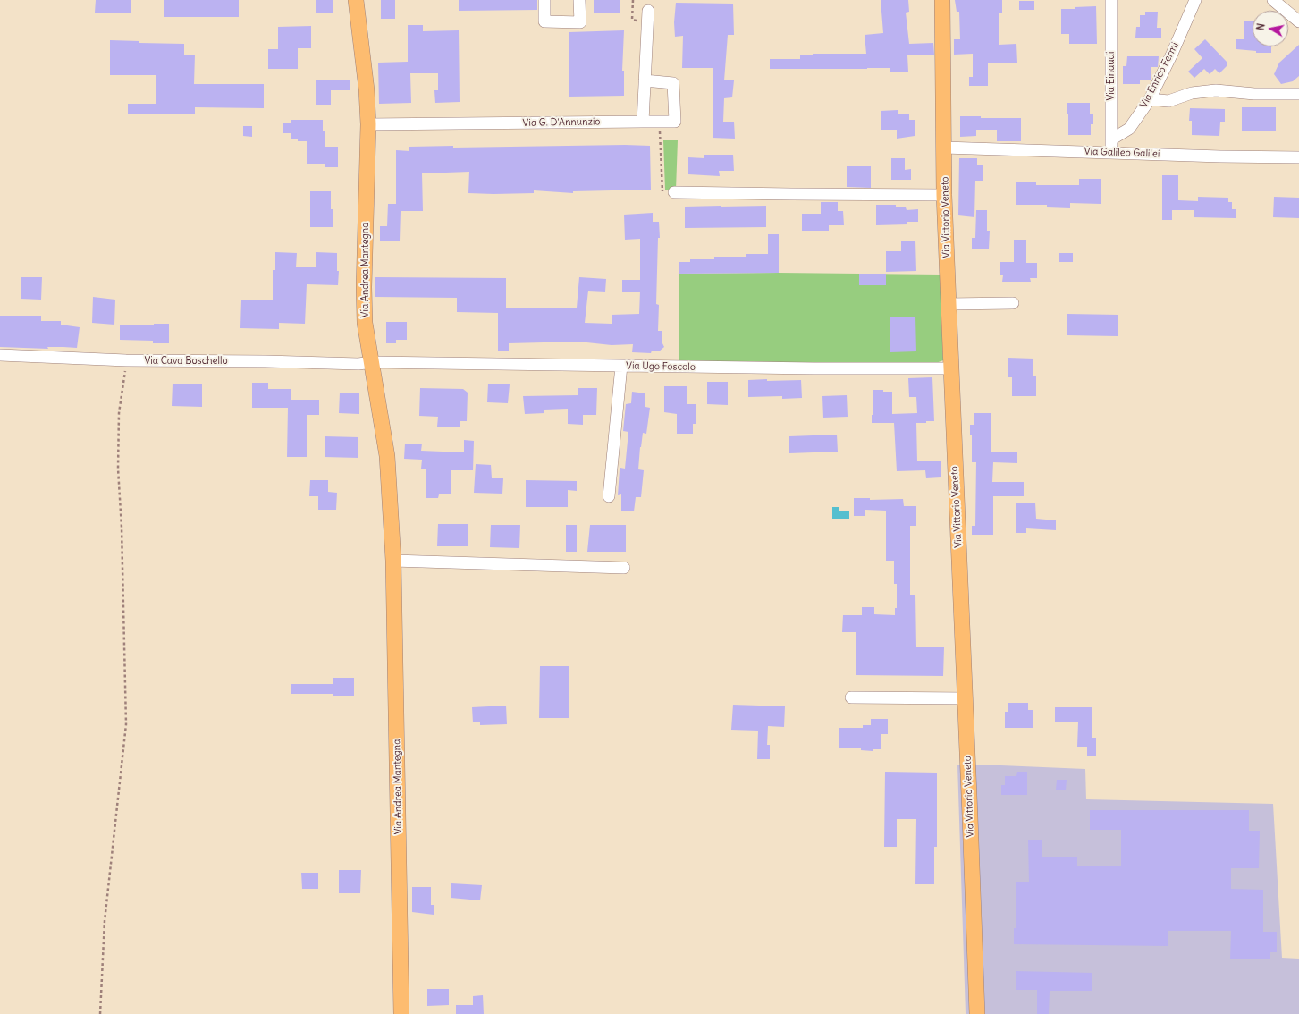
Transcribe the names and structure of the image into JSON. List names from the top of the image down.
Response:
{
  "streets": {
    "main road": ["Via Vittorio Veneto", "Via Andrea Mantegna"],
    "street": [
      "Via Enrico Fermi",
      "Via Einaudi",
      "Via G. D'Annunzio",
      "Via Galileo Galilei",
      "Via Cava Boschello",
      "Via Ugo Foscolo"
    ]
  },
  "crossings": [
    ["Via Enrico Fermi", "Via Einaudi"],
    ["Via Einaudi", "Via Galileo Galilei"],
    ["Via G. D'Annunzio", "Via Andrea Mantegna"],
    ["Via Galileo Galilei", "Via Vittorio Veneto"],
    ["Via Vittorio Veneto", "Via Ugo Foscolo"],
    ["Via Andrea Mantegna", "Via Cava Boschello"],
    ["Via Andrea Mantegna", "Via Ugo Foscolo"],
    ["Via Cava Boschello", "Via Ugo Foscolo"]
  ],
  "north": "left"
}
